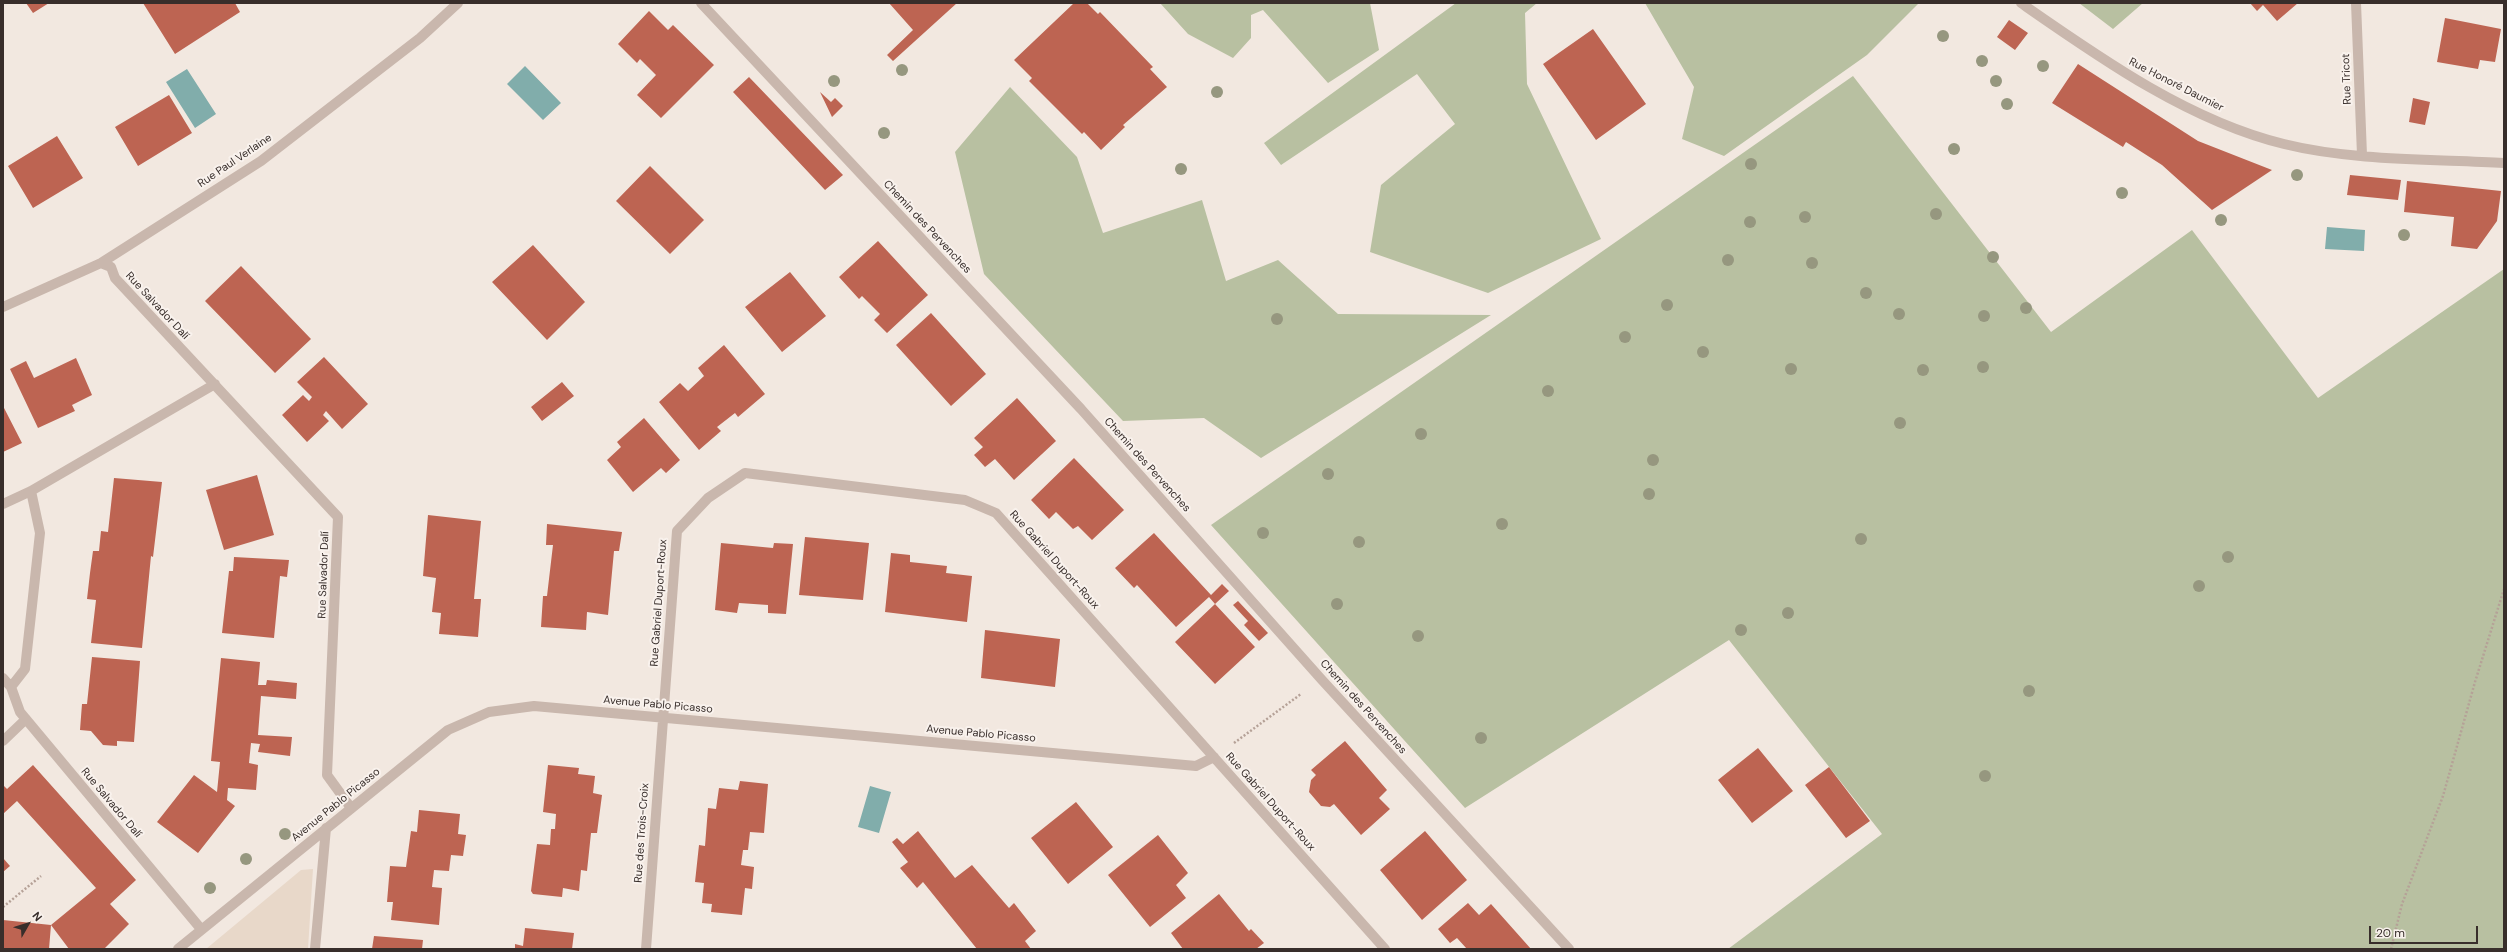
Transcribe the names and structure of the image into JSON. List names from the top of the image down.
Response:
{
  "streets": {
    "street": [
      "Rue Tricot",
      "Rue Honoré Daumier",
      "Rue Paul Verlaine",
      "Chemin des Pervenches",
      "Rue Salvador Dalí",
      "Rue Gabriel Duport-Roux",
      "Avenue Pablo Picasso",
      "Rue des Trois-Croix"
    ]
  },
  "crossings": [
    ["Rue Tricot", "Rue Honoré Daumier"],
    ["Rue Paul Verlaine", "Rue Salvador Dalí"],
    ["Rue Salvador Dalí", "Avenue Pablo Picasso"],
    ["Rue Gabriel Duport-Roux", "Avenue Pablo Picasso"],
    ["Rue Gabriel Duport-Roux", "Rue des Trois-Croix"],
    ["Avenue Pablo Picasso", "Rue des Trois-Croix"]
  ],
  "scale_bar": "20 m",
  "north": "top right"
}
